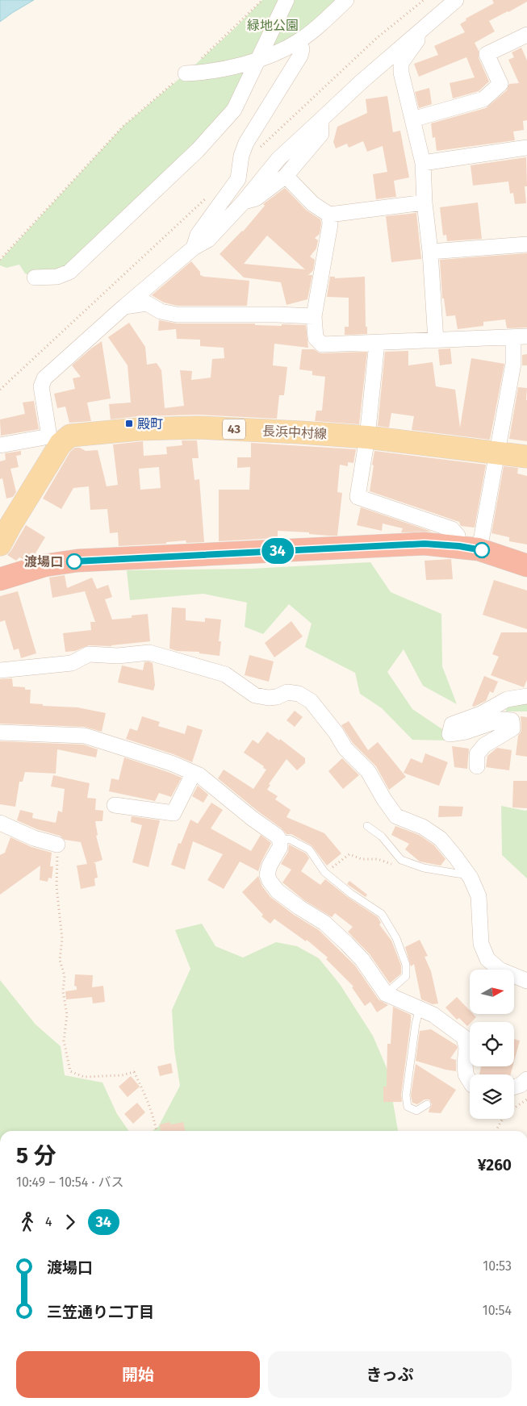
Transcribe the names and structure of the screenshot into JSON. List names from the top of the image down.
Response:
{
  "streets": {
    "main road": ["43", "長浜中村線"]
  },
  "parks": ["緑地公園"],
  "places": {
    "transit": ["殿町"],
    "other": ["渡場口"]
  },
  "lines": ["bus line 34"],
  "north": "right",
  "page": {
    "on_map": "34",
    "heading": ["5 分", "10:49 – 10:54 · バス", "¥260"],
    "legs": ["4", "34"],
    "list": [
      {
        "name": "渡場口",
        "value": "10:53"
      },
      {
        "name": "三笠通り二丁目",
        "value": "10:54"
      }
    ],
    "buttons": ["開始", "きっぷ"]
  }
}
